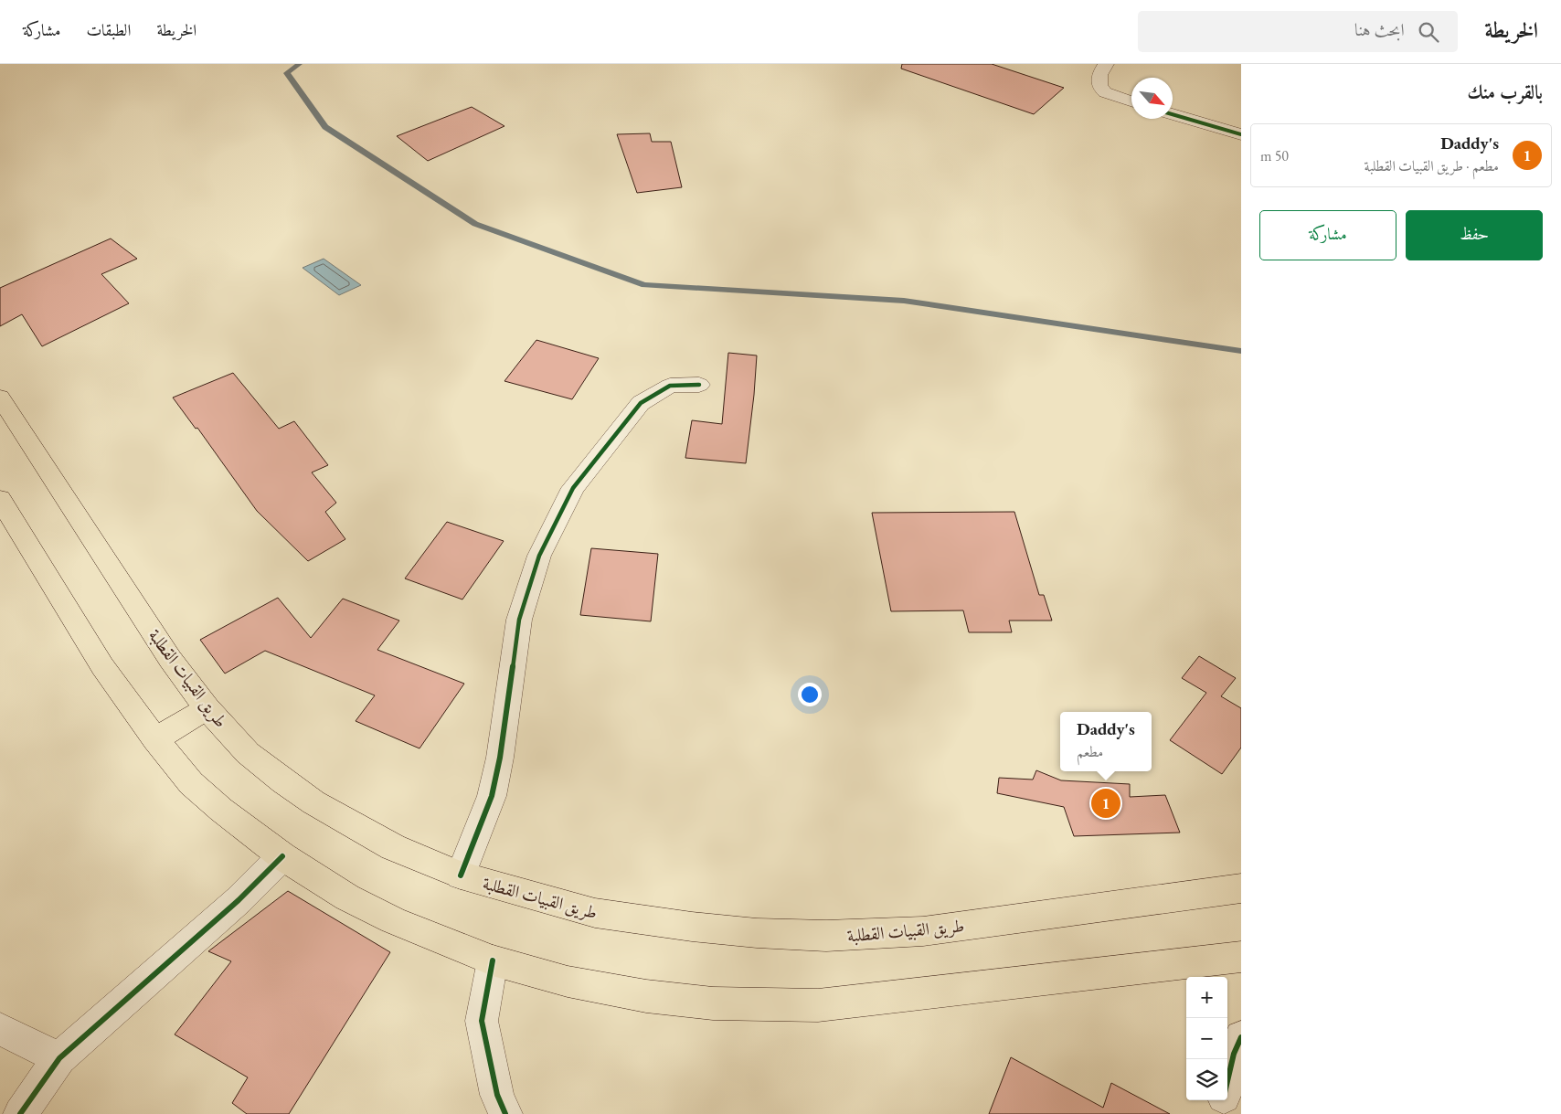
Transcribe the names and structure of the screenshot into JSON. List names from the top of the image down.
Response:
{
  "streets": {
    "main road": ["طريق القبيات القطلبة"]
  },
  "north": "bottom right",
  "page": {
    "header": "الخريطة",
    "search": "ابحث هنا",
    "nav": ["الخريطة", "الطبقات", "مشاركة"],
    "heading": "بالقرب منك",
    "list": [
      {
        "mark": "1",
        "name": "Daddy's",
        "note": "مطعم · طريق القبيات القطلبة",
        "value": "50 m"
      }
    ],
    "buttons": ["حفظ", "مشاركة"],
    "popup": ["Daddy's", "مطعم"],
    "pins": "1",
    "map_buttons": ["+", "−"]
  }
}
